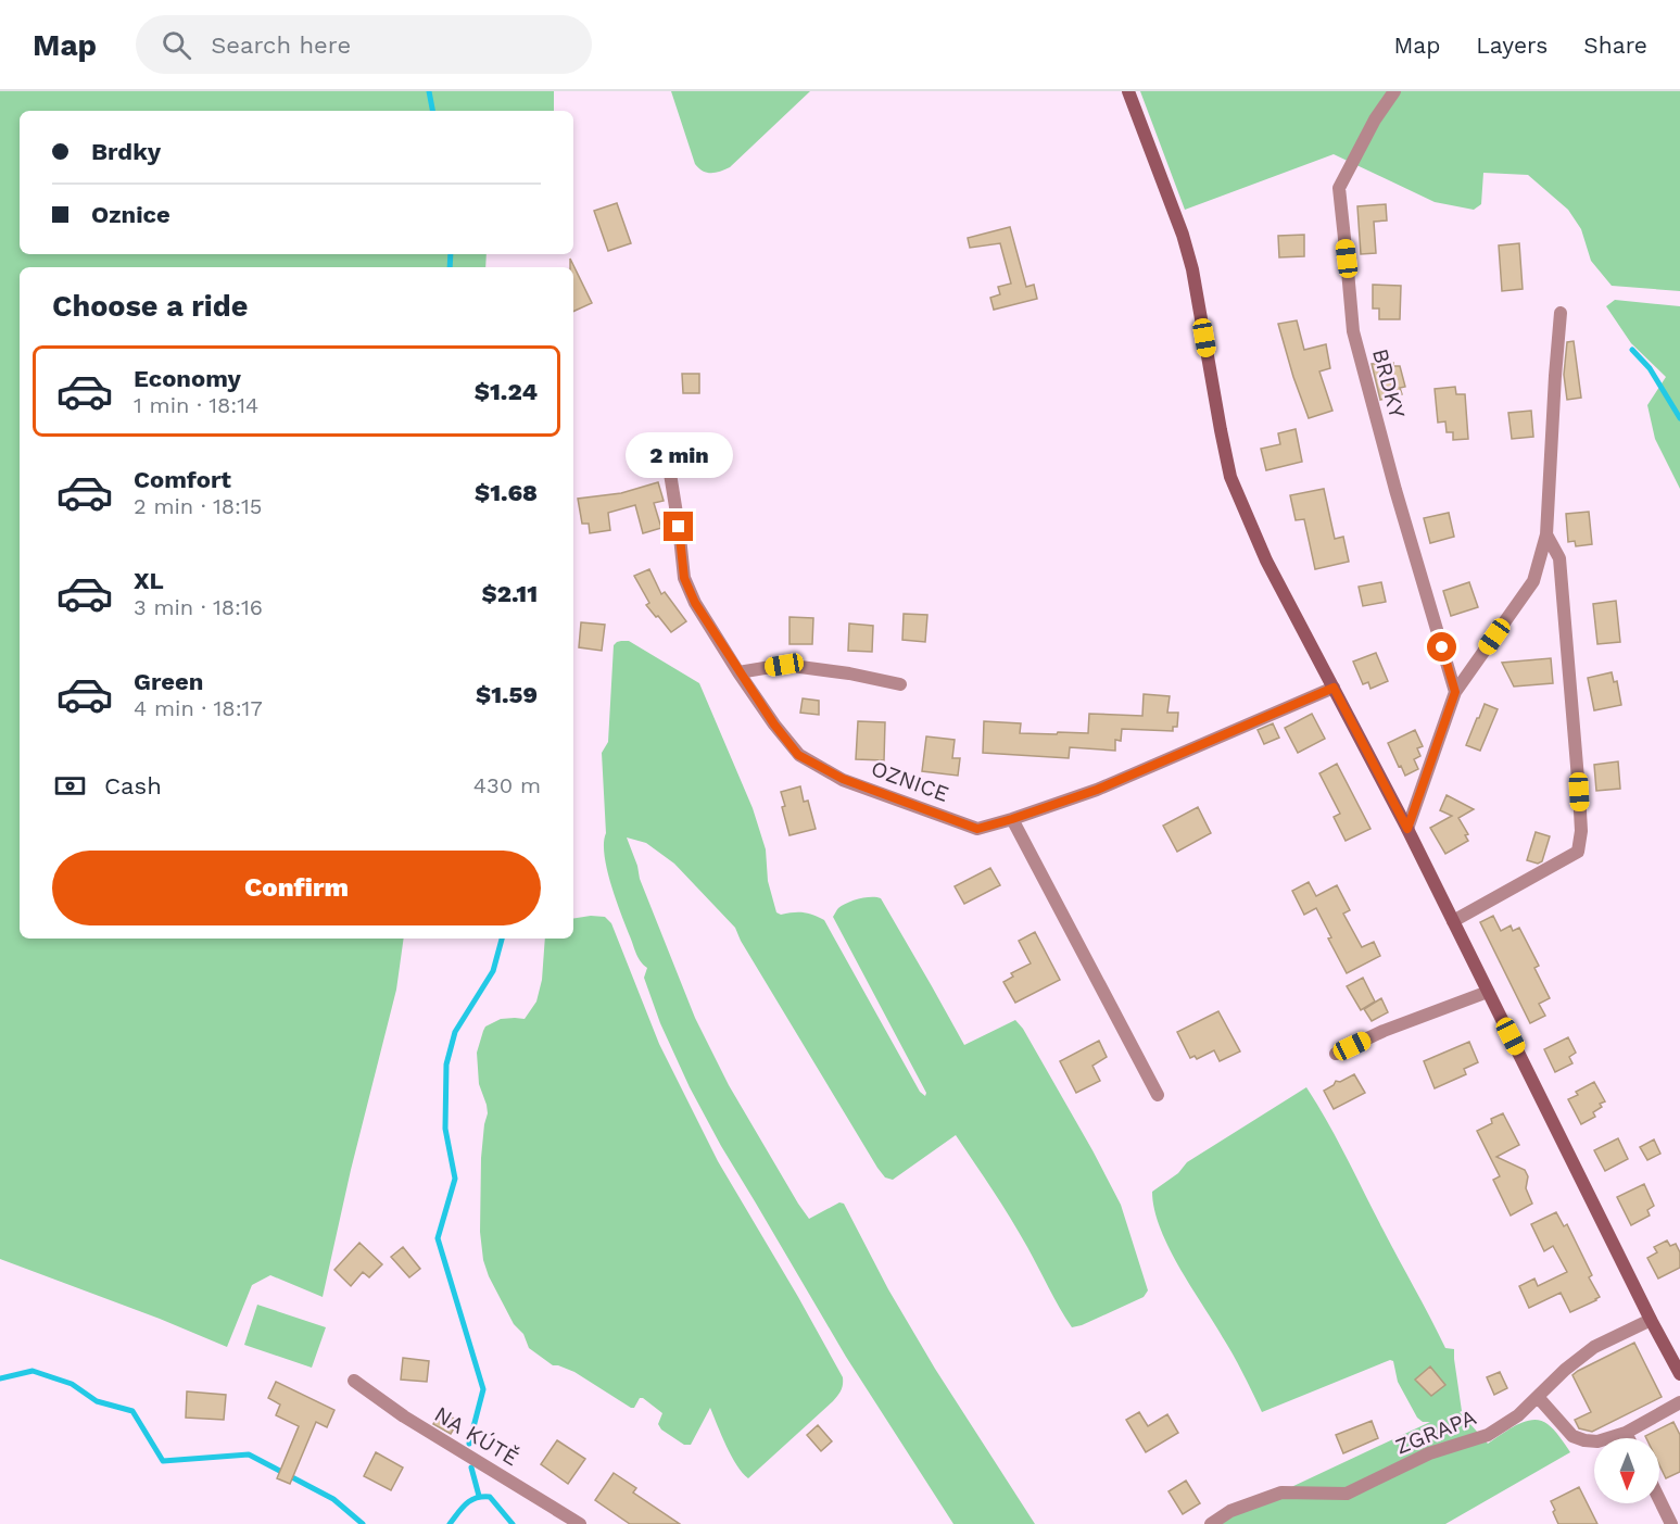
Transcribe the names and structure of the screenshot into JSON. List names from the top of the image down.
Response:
{
  "streets": {
    "street": [
      "BRDKY",
      "OZNICE",
      "ZGRAPA",
      "NA KÚTĚ"
    ]
  },
  "north": "bottom",
  "page": {
    "header": "Map",
    "search": "Search here",
    "nav": ["Map", "Layers", "Share"],
    "banner": ["Brdky", "Oznice"],
    "heading": "Choose a ride",
    "list": [
      {
        "name": "Economy",
        "note": "1 min · 18:14",
        "value": "$1.24"
      },
      {
        "name": "Comfort",
        "note": "2 min · 18:15",
        "value": "$1.68"
      },
      {
        "name": "XL",
        "note": "3 min · 18:16",
        "value": "$2.11"
      },
      {
        "name": "Green",
        "note": "4 min · 18:17",
        "value": "$1.59"
      }
    ],
    "bubble": "2 min",
    "pay": ["Cash", "430 m"],
    "buttons": "Confirm"
  }
}
